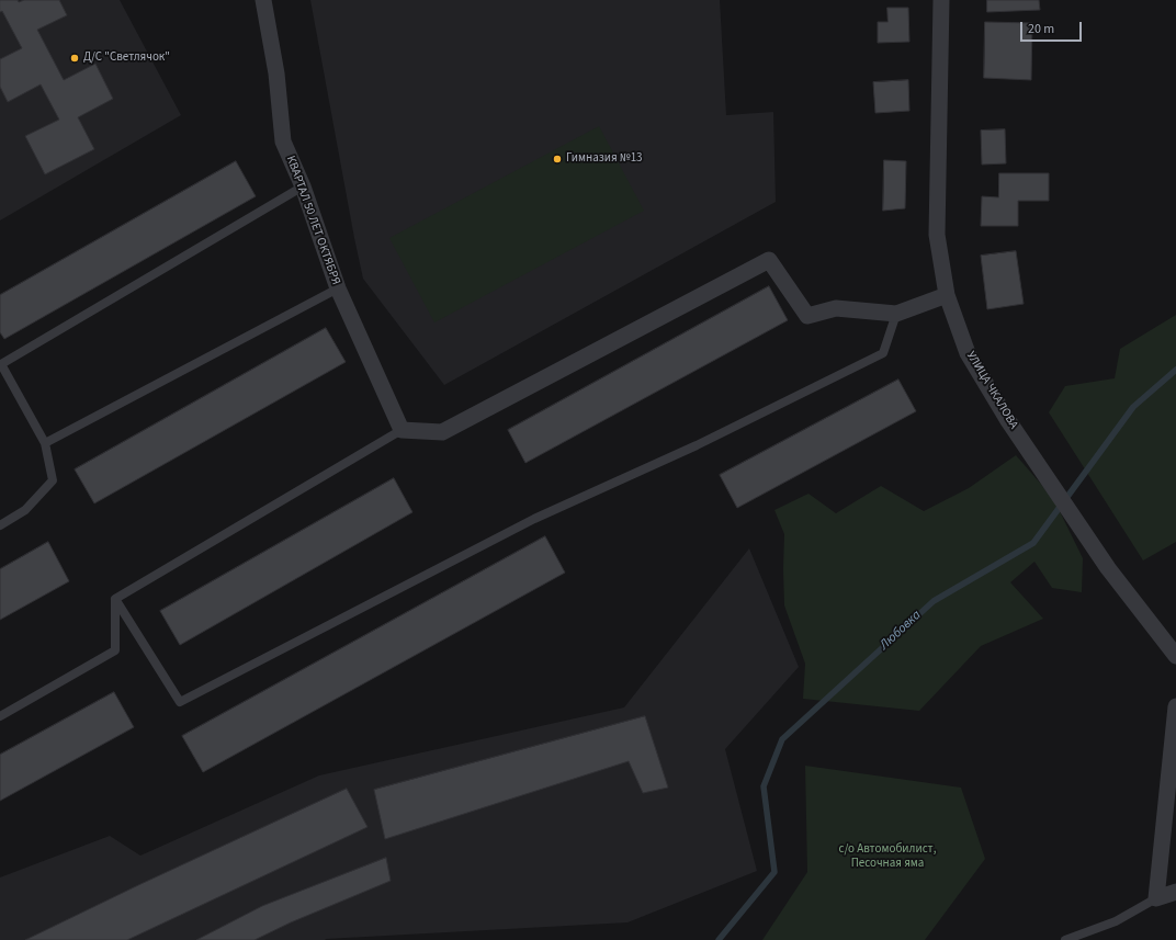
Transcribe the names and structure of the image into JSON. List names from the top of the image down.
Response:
{
  "streets": {
    "street": ["КВАРТАЛ 50 ЛЕТ ОКТЯБРЯ", "УЛИЦА ЧКАЛОВА"]
  },
  "water": ["Любовка"],
  "parks": ["с/о Автомобилист, Песочная яма"],
  "places": ["Д/С \"Светлячок\"", "Гимназия №13"],
  "scale_bar": "20 m"
}
